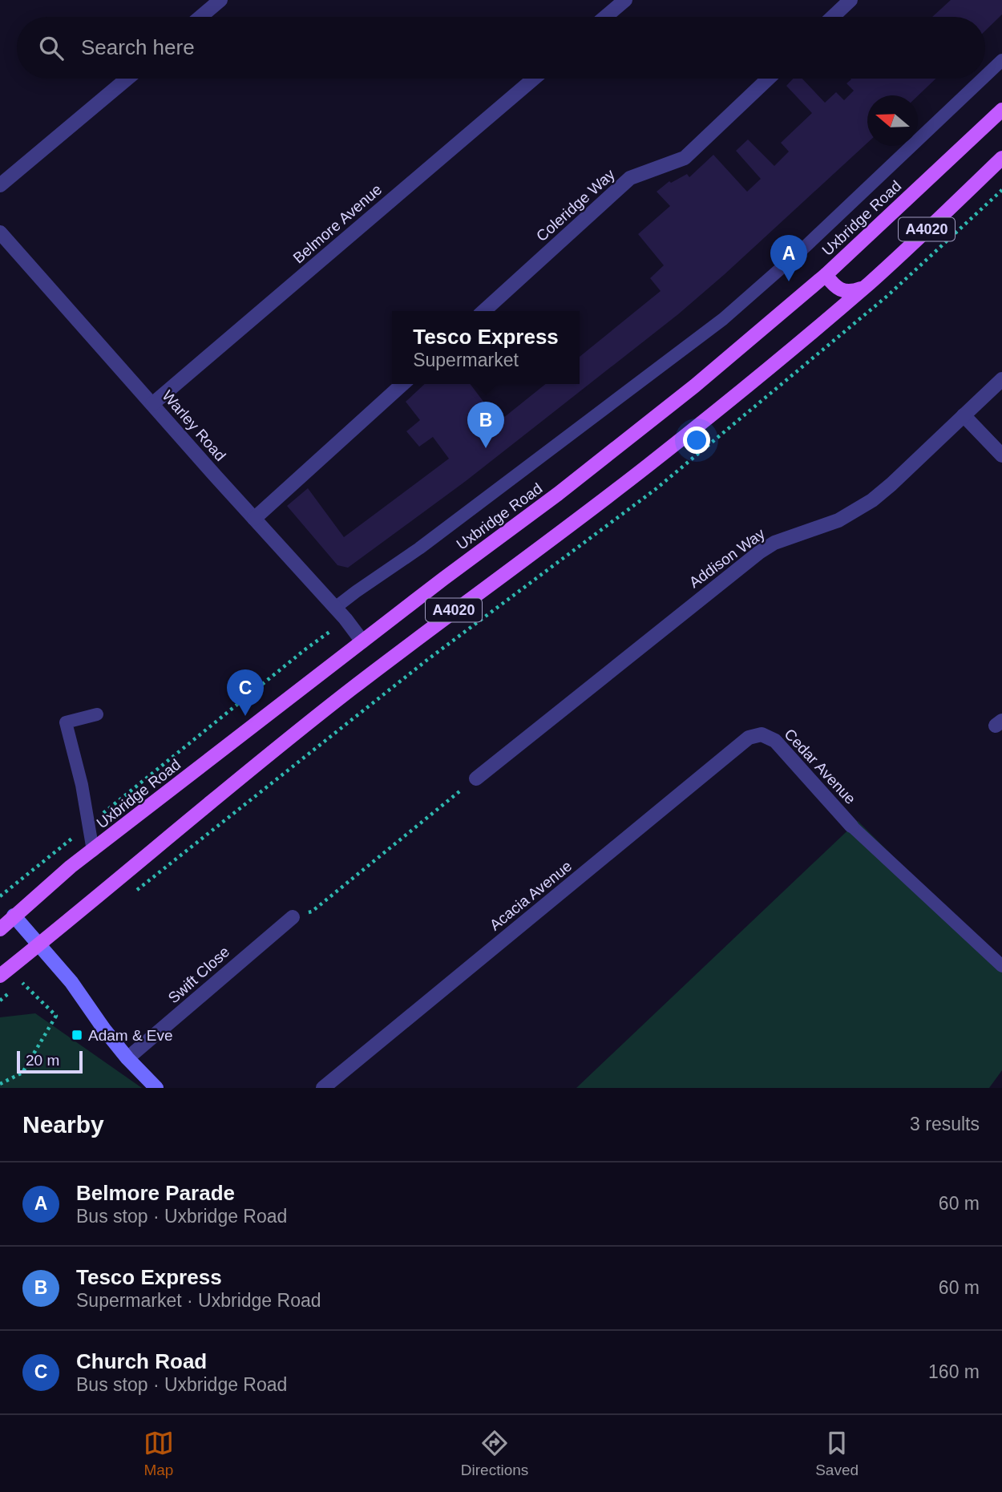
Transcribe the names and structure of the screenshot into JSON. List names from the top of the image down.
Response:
{
  "streets": {
    "main road": ["Uxbridge Road", "A4020"],
    "street": [
      "Coleridge Way",
      "Belmore Avenue",
      "Warley Road",
      "Addison Way",
      "Cedar Avenue",
      "Acacia Avenue",
      "Swift Close"
    ]
  },
  "crossings": [
    ["Uxbridge Road", "A4020"],
    ["Uxbridge Road", "Warley Road"],
    ["Belmore Avenue", "Warley Road"],
    ["Cedar Avenue", "Acacia Avenue"]
  ],
  "places": {
    "transit": ["Adam & Eve"]
  },
  "scale_bar": "20 m",
  "north": "left",
  "page": {
    "search": "Search here",
    "pins": ["A", "B", "C"],
    "popup": ["Tesco Express", "Supermarket"],
    "scale": "20 m",
    "heading": ["Nearby", "3 results"],
    "list": [
      {
        "mark": "A",
        "name": "Belmore Parade",
        "note": "Bus stop · Uxbridge Road",
        "value": "60 m"
      },
      {
        "mark": "B",
        "name": "Tesco Express",
        "note": "Supermarket · Uxbridge Road",
        "value": "60 m"
      },
      {
        "mark": "C",
        "name": "Church Road",
        "note": "Bus stop · Uxbridge Road",
        "value": "160 m"
      }
    ],
    "nav": ["Map", "Directions", "Saved"]
  }
}
